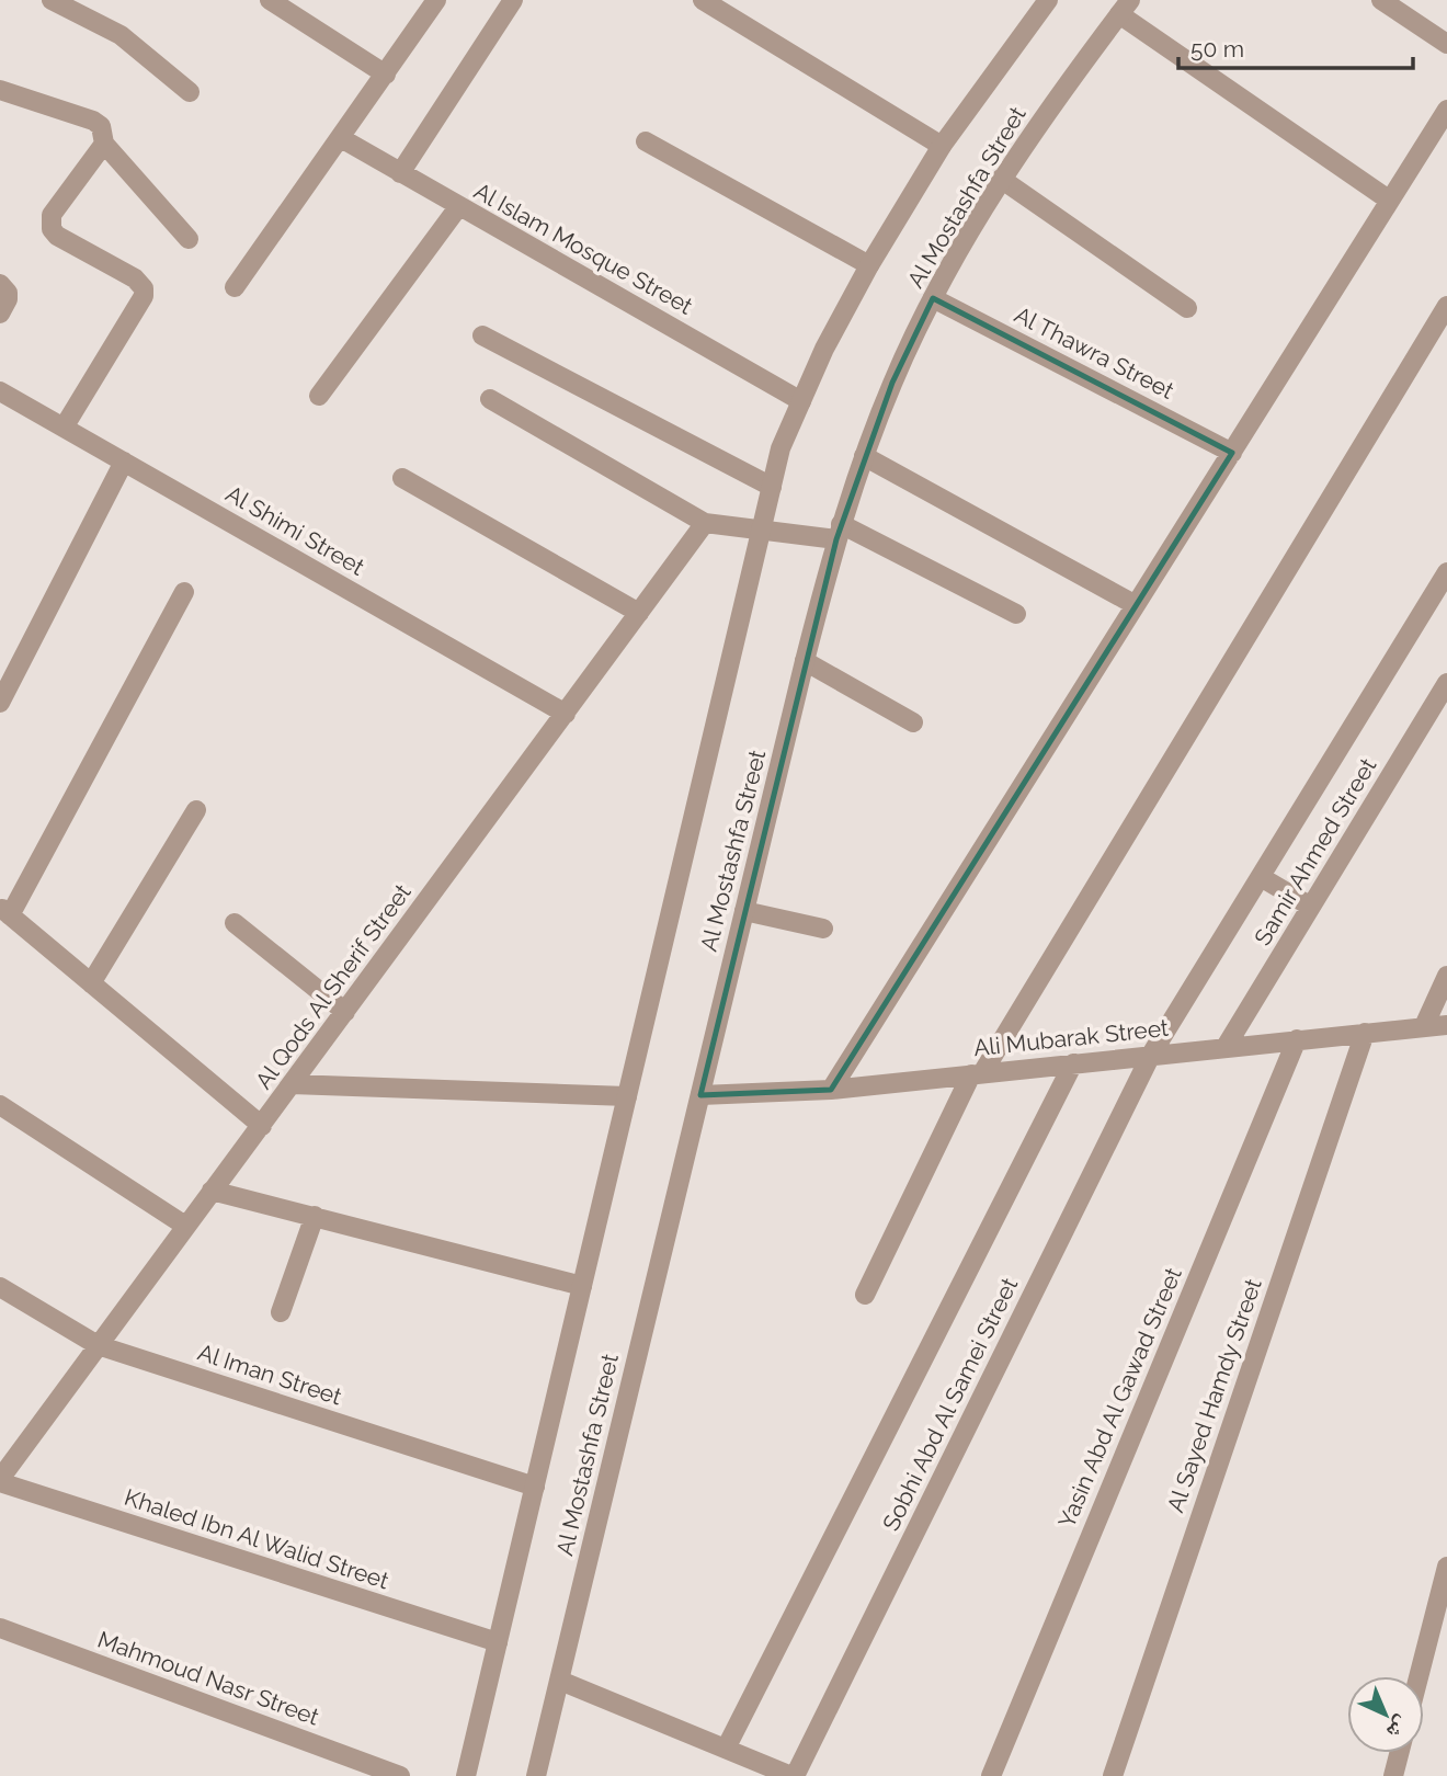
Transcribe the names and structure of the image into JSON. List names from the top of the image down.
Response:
{
  "streets": {
    "street": [
      "Al Mostashfa Street",
      "Al Islam Mosque Street",
      "Al Thawra Street",
      "Al Shimi Street",
      "Samir Ahmed Street",
      "Al Qods Al Sherif Street",
      "Ali Mubarak Street",
      "Al Iman Street",
      "Al Sayed Hamdy Street",
      "Yasin Abd Al Gawad Street",
      "Sobhi Abd Al Samei Street",
      "Khaled Ibn Al Walid Street",
      "Mahmoud Nasr Street"
    ]
  },
  "crossings": [
    ["Al Mostashfa Street", "Al Islam Mosque Street"],
    ["Al Mostashfa Street", "Al Thawra Street"],
    ["Al Mostashfa Street", "Ali Mubarak Street"],
    ["Al Mostashfa Street", "Al Iman Street"],
    ["Al Mostashfa Street", "Khaled Ibn Al Walid Street"],
    ["Al Shimi Street", "Al Qods Al Sherif Street"],
    ["Samir Ahmed Street", "Ali Mubarak Street"],
    ["Al Qods Al Sherif Street", "Al Iman Street"],
    ["Al Qods Al Sherif Street", "Khaled Ibn Al Walid Street"],
    ["Ali Mubarak Street", "Al Sayed Hamdy Street"],
    ["Ali Mubarak Street", "Yasin Abd Al Gawad Street"],
    ["Ali Mubarak Street", "Sobhi Abd Al Samei Street"]
  ],
  "scale_bar": "50 m",
  "north": "bottom right"
}
